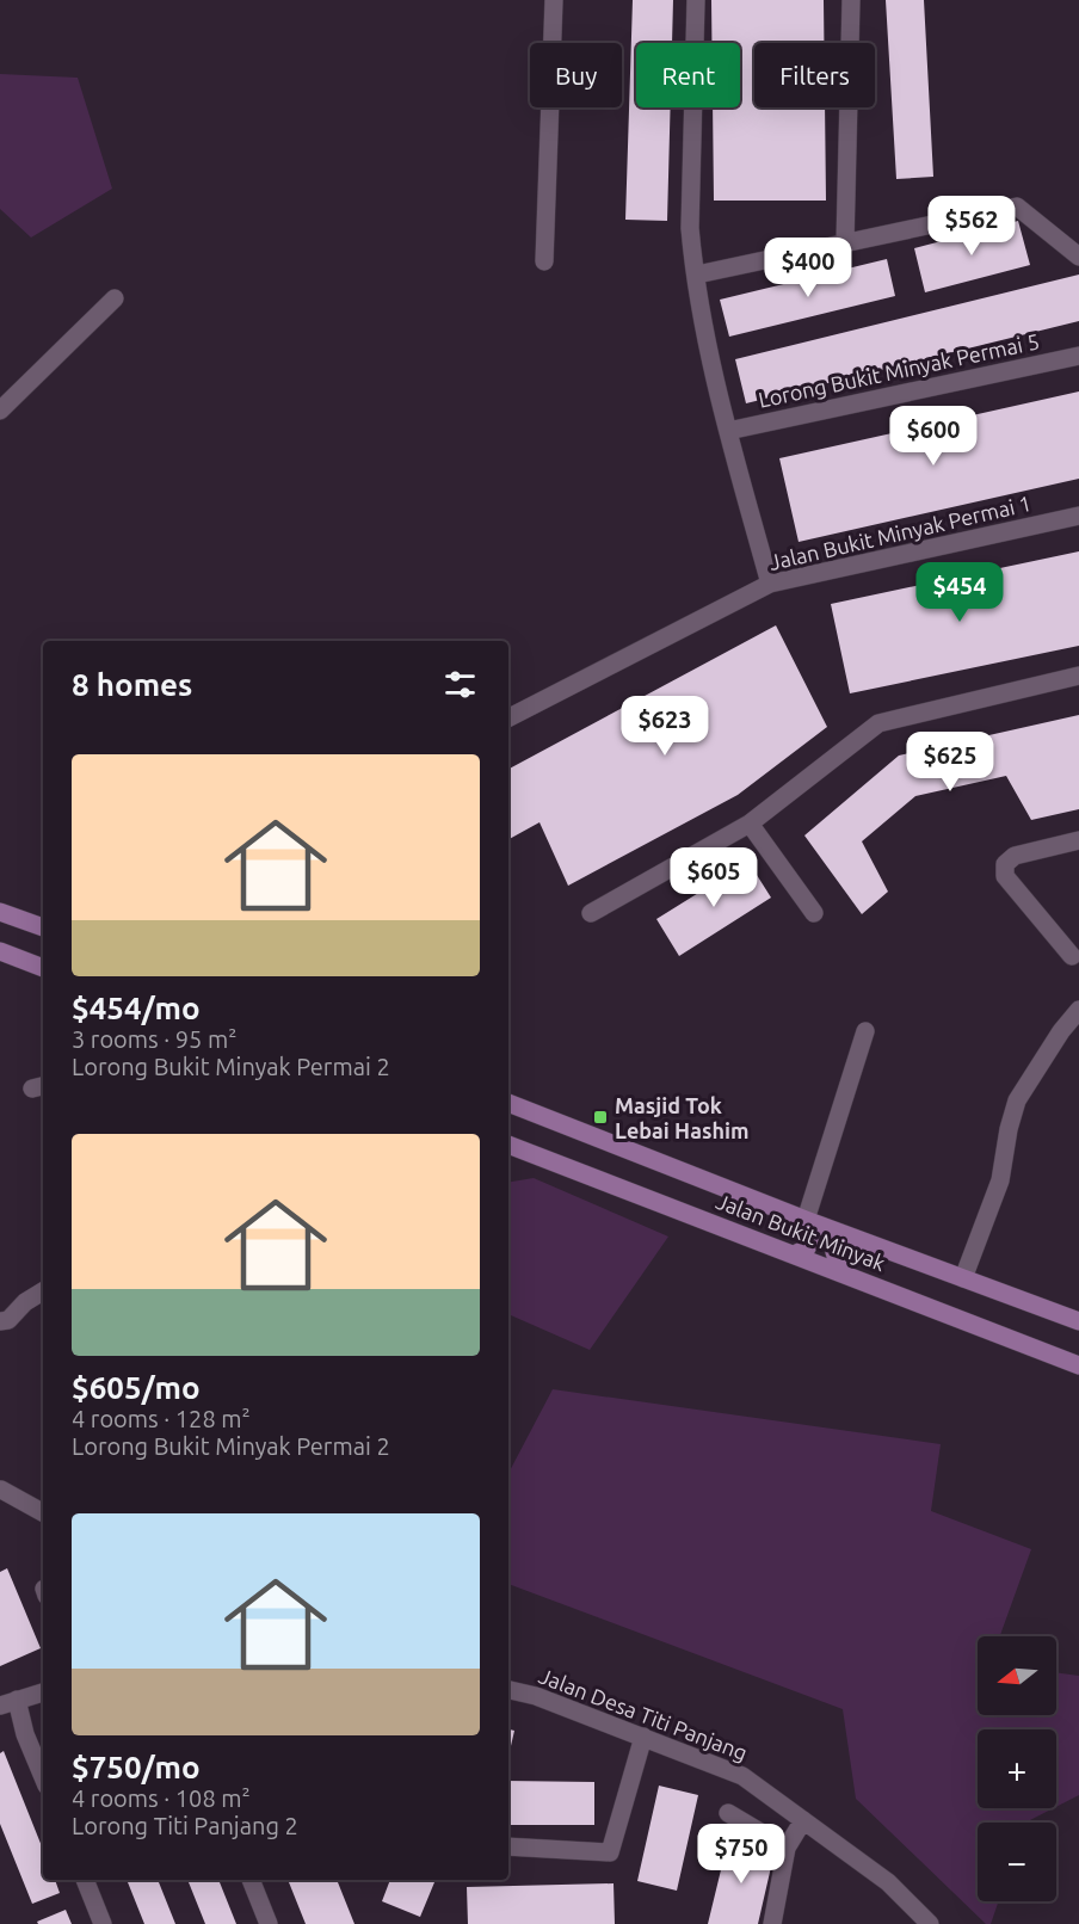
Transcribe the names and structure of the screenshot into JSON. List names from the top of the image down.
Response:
{
  "streets": {
    "main road": ["Jalan Bukit Minyak"],
    "street": ["Lorong Bukit Minyak Permai 5", "Jalan Bukit Minyak Permai 1", "Jalan Desa Titi Panjang"]
  },
  "places": {
    "transit": ["Masjid Tok Lebai Hashim"]
  },
  "north": "left",
  "page": {
    "chip": ["Buy", "Rent", "Filters"],
    "price": [
      "$562",
      "$400",
      "$600",
      "$454",
      "$623",
      "$625",
      "$605",
      "$750"
    ],
    "heading": "8 homes",
    "list": [
      {
        "name": "$454/mo",
        "note": "3 rooms · 95 m² · Lorong Bukit Minyak Permai 2"
      },
      {
        "name": "$605/mo",
        "note": "4 rooms · 128 m² · Lorong Bukit Minyak Permai 2"
      },
      {
        "name": "$750/mo",
        "note": "4 rooms · 108 m² · Lorong Titi Panjang 2"
      }
    ],
    "map_buttons": ["+", "−"]
  }
}
